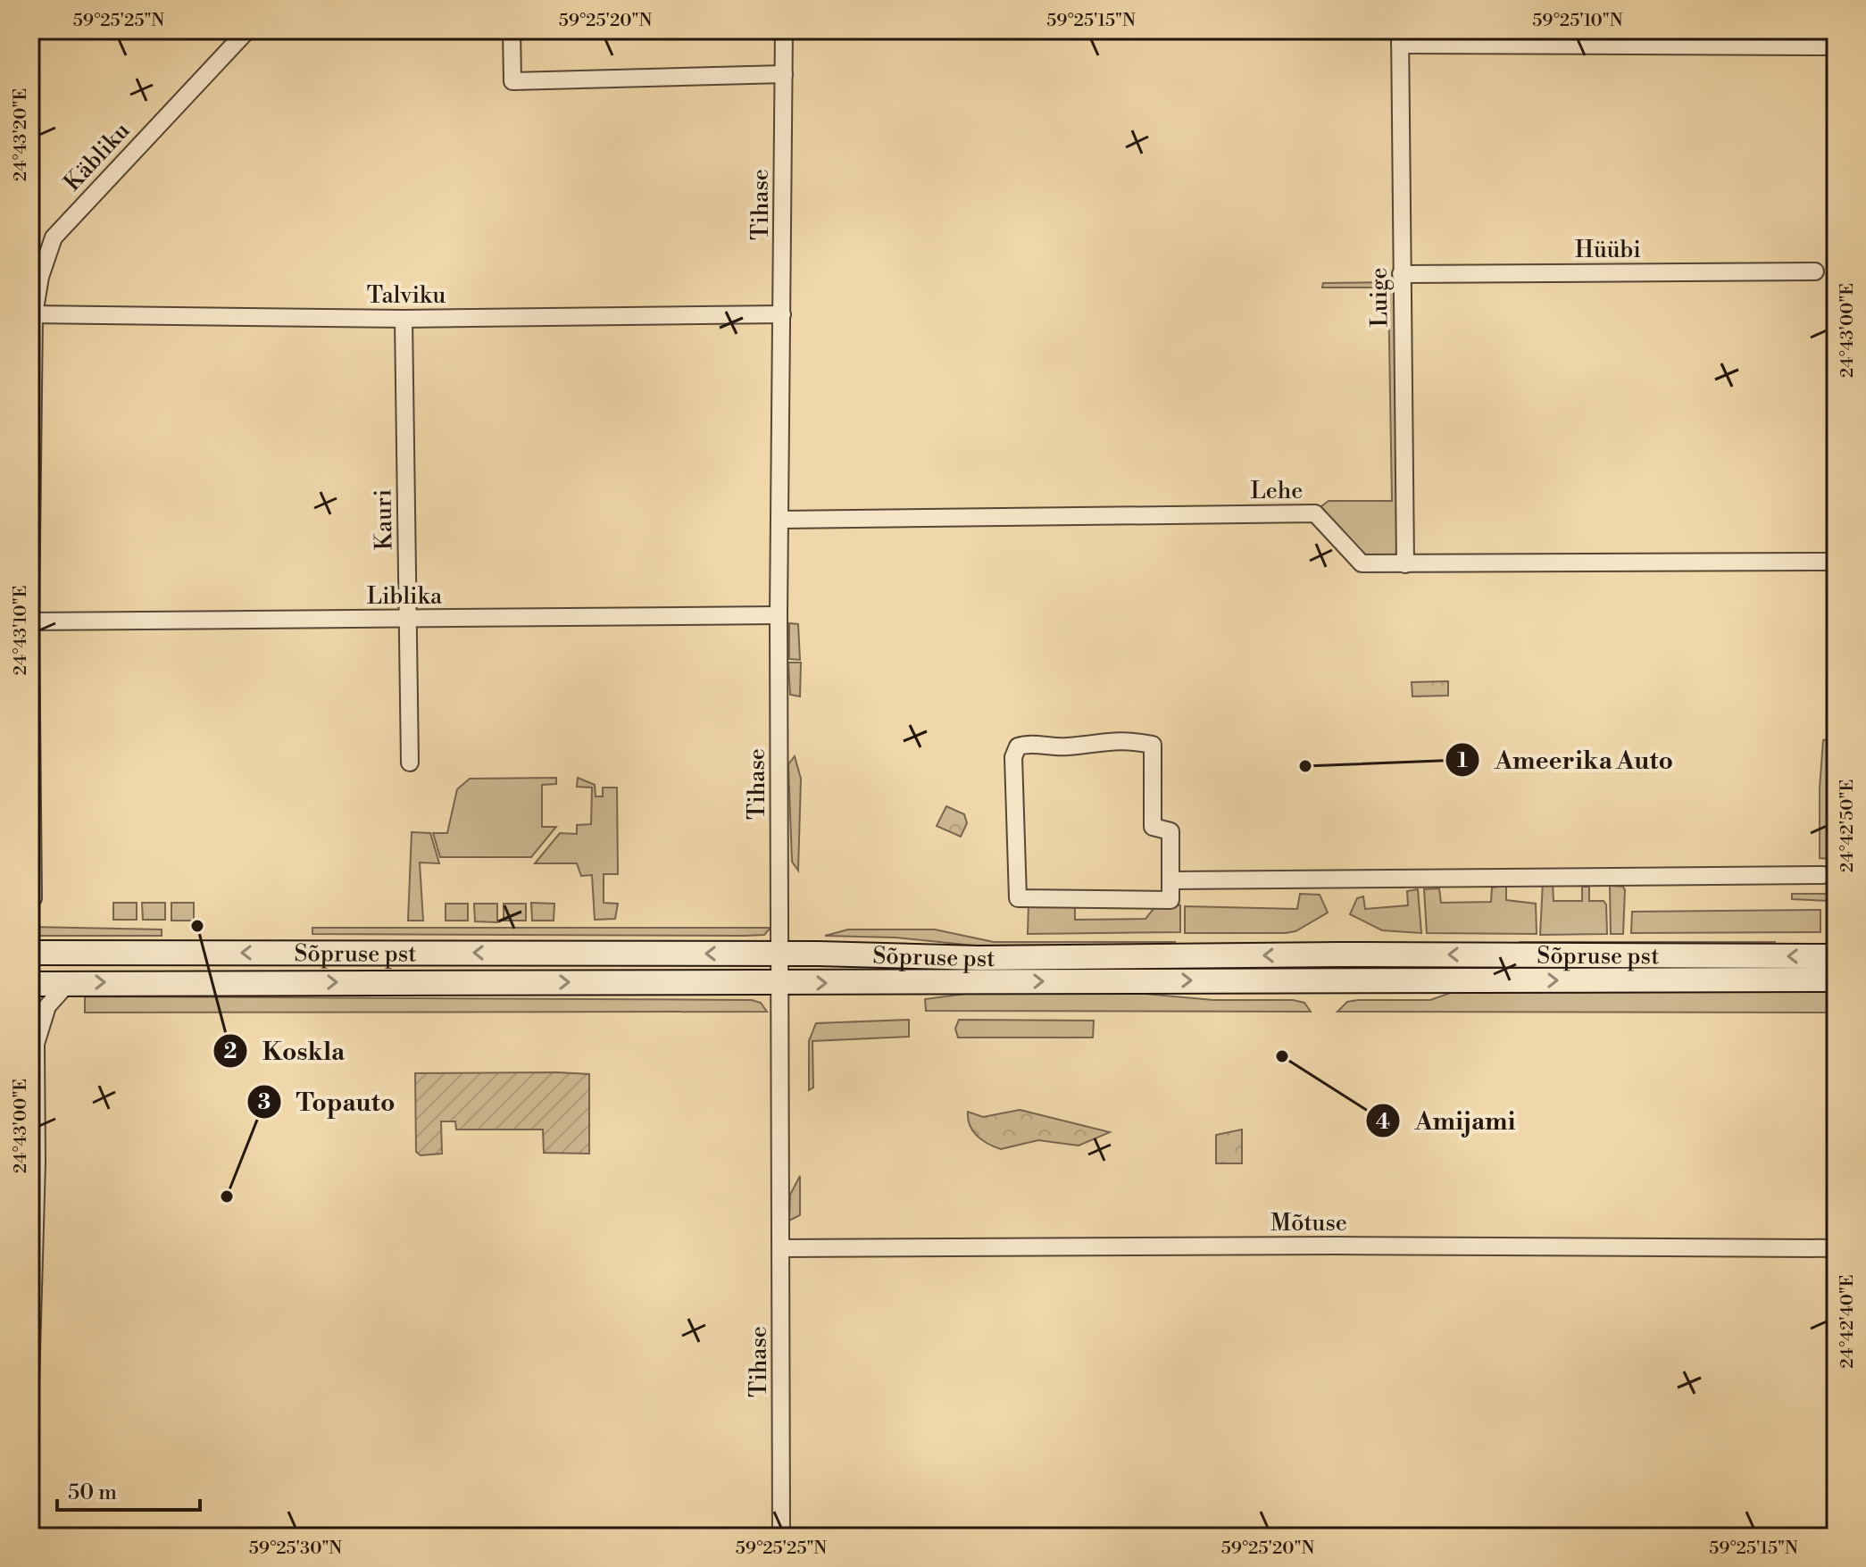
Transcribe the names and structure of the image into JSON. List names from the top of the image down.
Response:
{
  "streets": {
    "main road": ["Sõpruse pst"],
    "street": [
      "Käbliku",
      "Tihase",
      "Hüübi",
      "Talviku",
      "Luige",
      "Lehe",
      "Kauri",
      "Liblika",
      "Mõtuse"
    ]
  },
  "crossings": [
    ["Käbliku", "Talviku"],
    ["Käbliku", "Liblika"],
    ["Tihase", "Talviku"],
    ["Tihase", "Lehe"],
    ["Tihase", "Liblika"],
    ["Tihase", "Sõpruse pst"],
    ["Tihase", "Mõtuse"],
    ["Hüübi", "Luige"],
    ["Talviku", "Kauri"],
    ["Luige", "Lehe"],
    ["Kauri", "Liblika"]
  ],
  "places": [
    "Ameerika Auto",
    "Koskla",
    "Amijami",
    "Topauto"
  ],
  "scale_bar": "50 m",
  "coordinates": [
    "59°25'25\"N",
    "59°25'20\"N",
    "59°25'15\"N",
    "59°25'10\"N",
    "24°43'20\"E",
    "24°43'00\"E",
    "24°43'10\"E",
    "24°42'50\"E",
    "24°42'40\"E",
    "59°25'30\"N"
  ]
}
